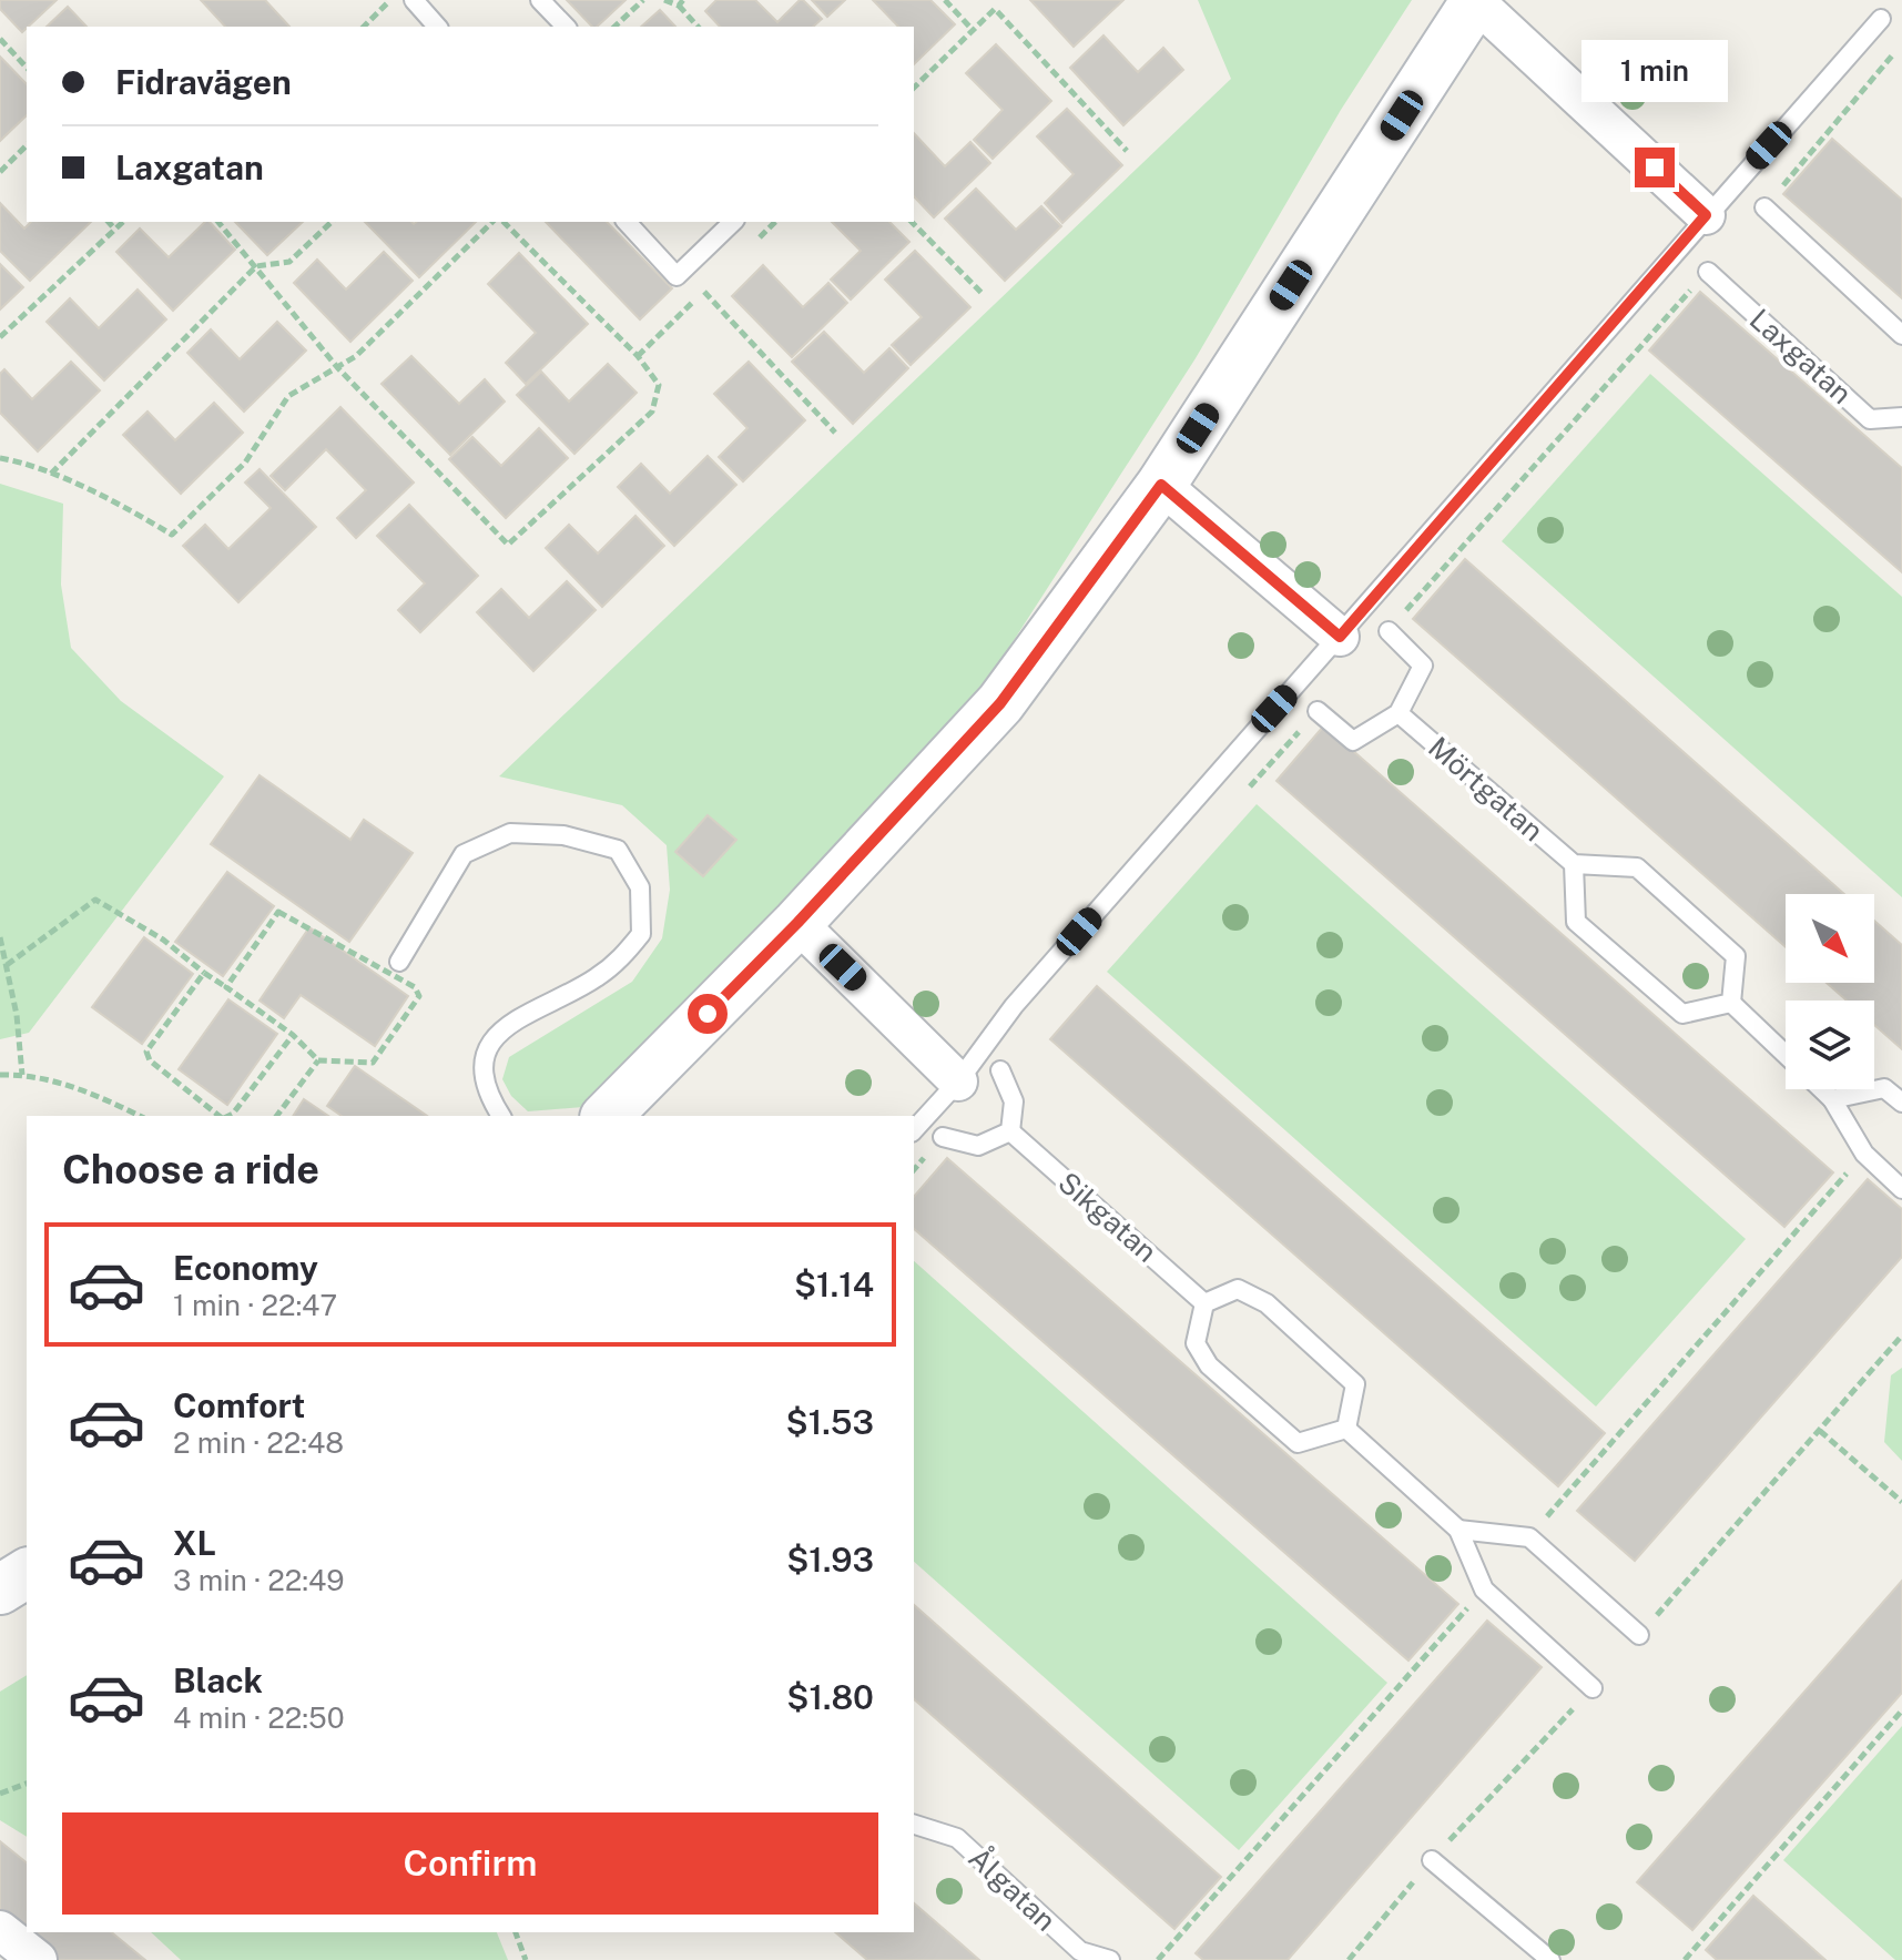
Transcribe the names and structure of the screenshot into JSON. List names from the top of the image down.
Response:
{
  "streets": {
    "lane": [
      "Laxgatan",
      "Mörtgatan",
      "Sikgatan",
      "Ålgatan"
    ]
  },
  "north": "bottom right",
  "page": {
    "banner": ["Fidravägen", "Laxgatan"],
    "bubble": "1 min",
    "heading": "Choose a ride",
    "list": [
      {
        "name": "Economy",
        "note": "1 min · 22:47",
        "value": "$1.14"
      },
      {
        "name": "Comfort",
        "note": "2 min · 22:48",
        "value": "$1.53"
      },
      {
        "name": "XL",
        "note": "3 min · 22:49",
        "value": "$1.93"
      },
      {
        "name": "Black",
        "note": "4 min · 22:50",
        "value": "$1.80"
      }
    ],
    "buttons": "Confirm"
  }
}
